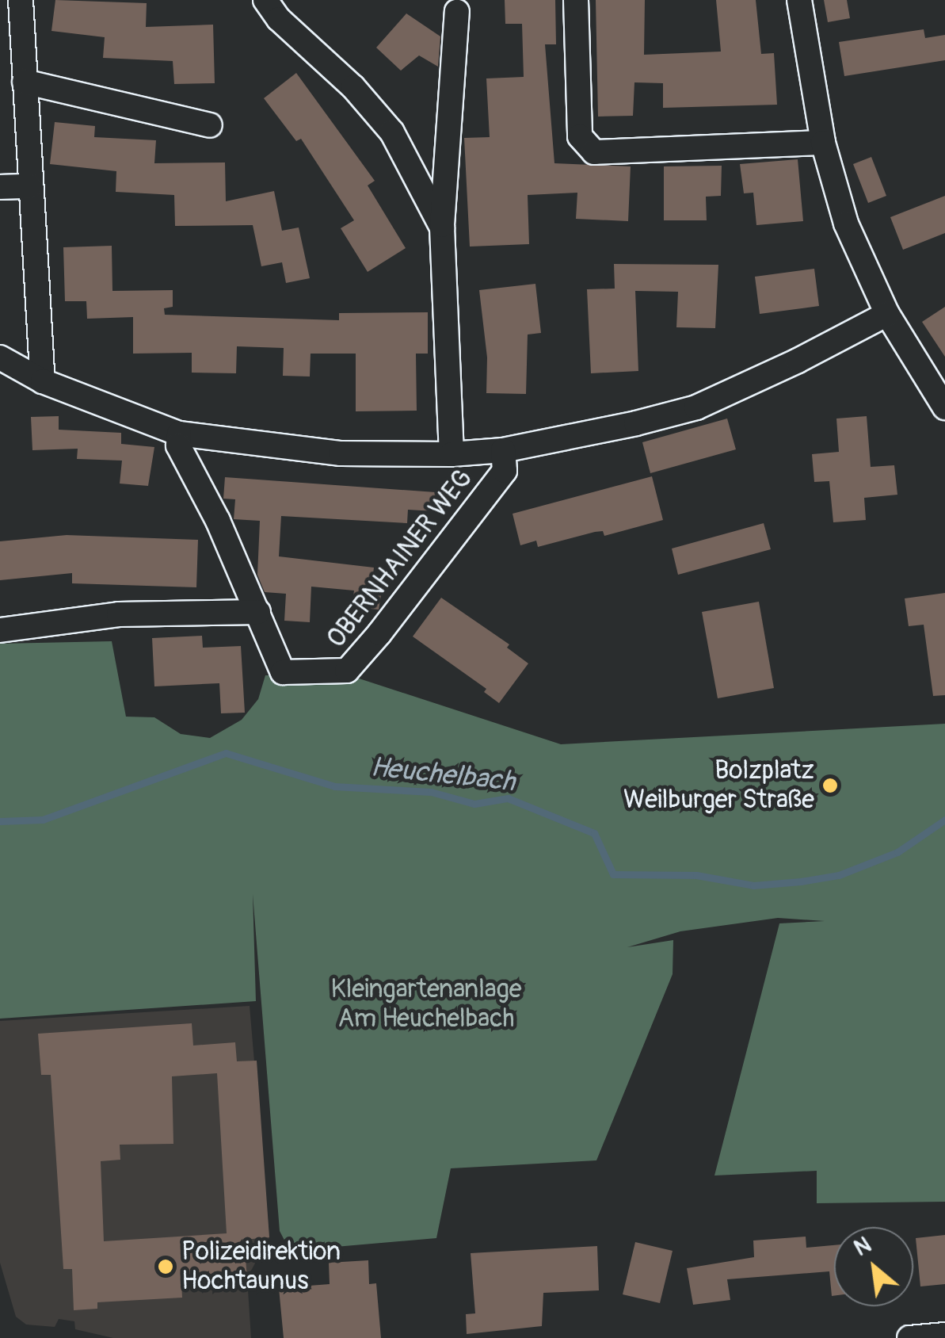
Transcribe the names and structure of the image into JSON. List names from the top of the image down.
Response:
{
  "streets": {
    "street": ["OBERNHAINER WEG"]
  },
  "water": ["Heuchelbach"],
  "parks": ["Kleingartenanlage Am Heuchelbach"],
  "places": ["Bolzplatz Weilburger Straße", "Polizeidirektion Hochtaunus"],
  "north": "top left"
}
